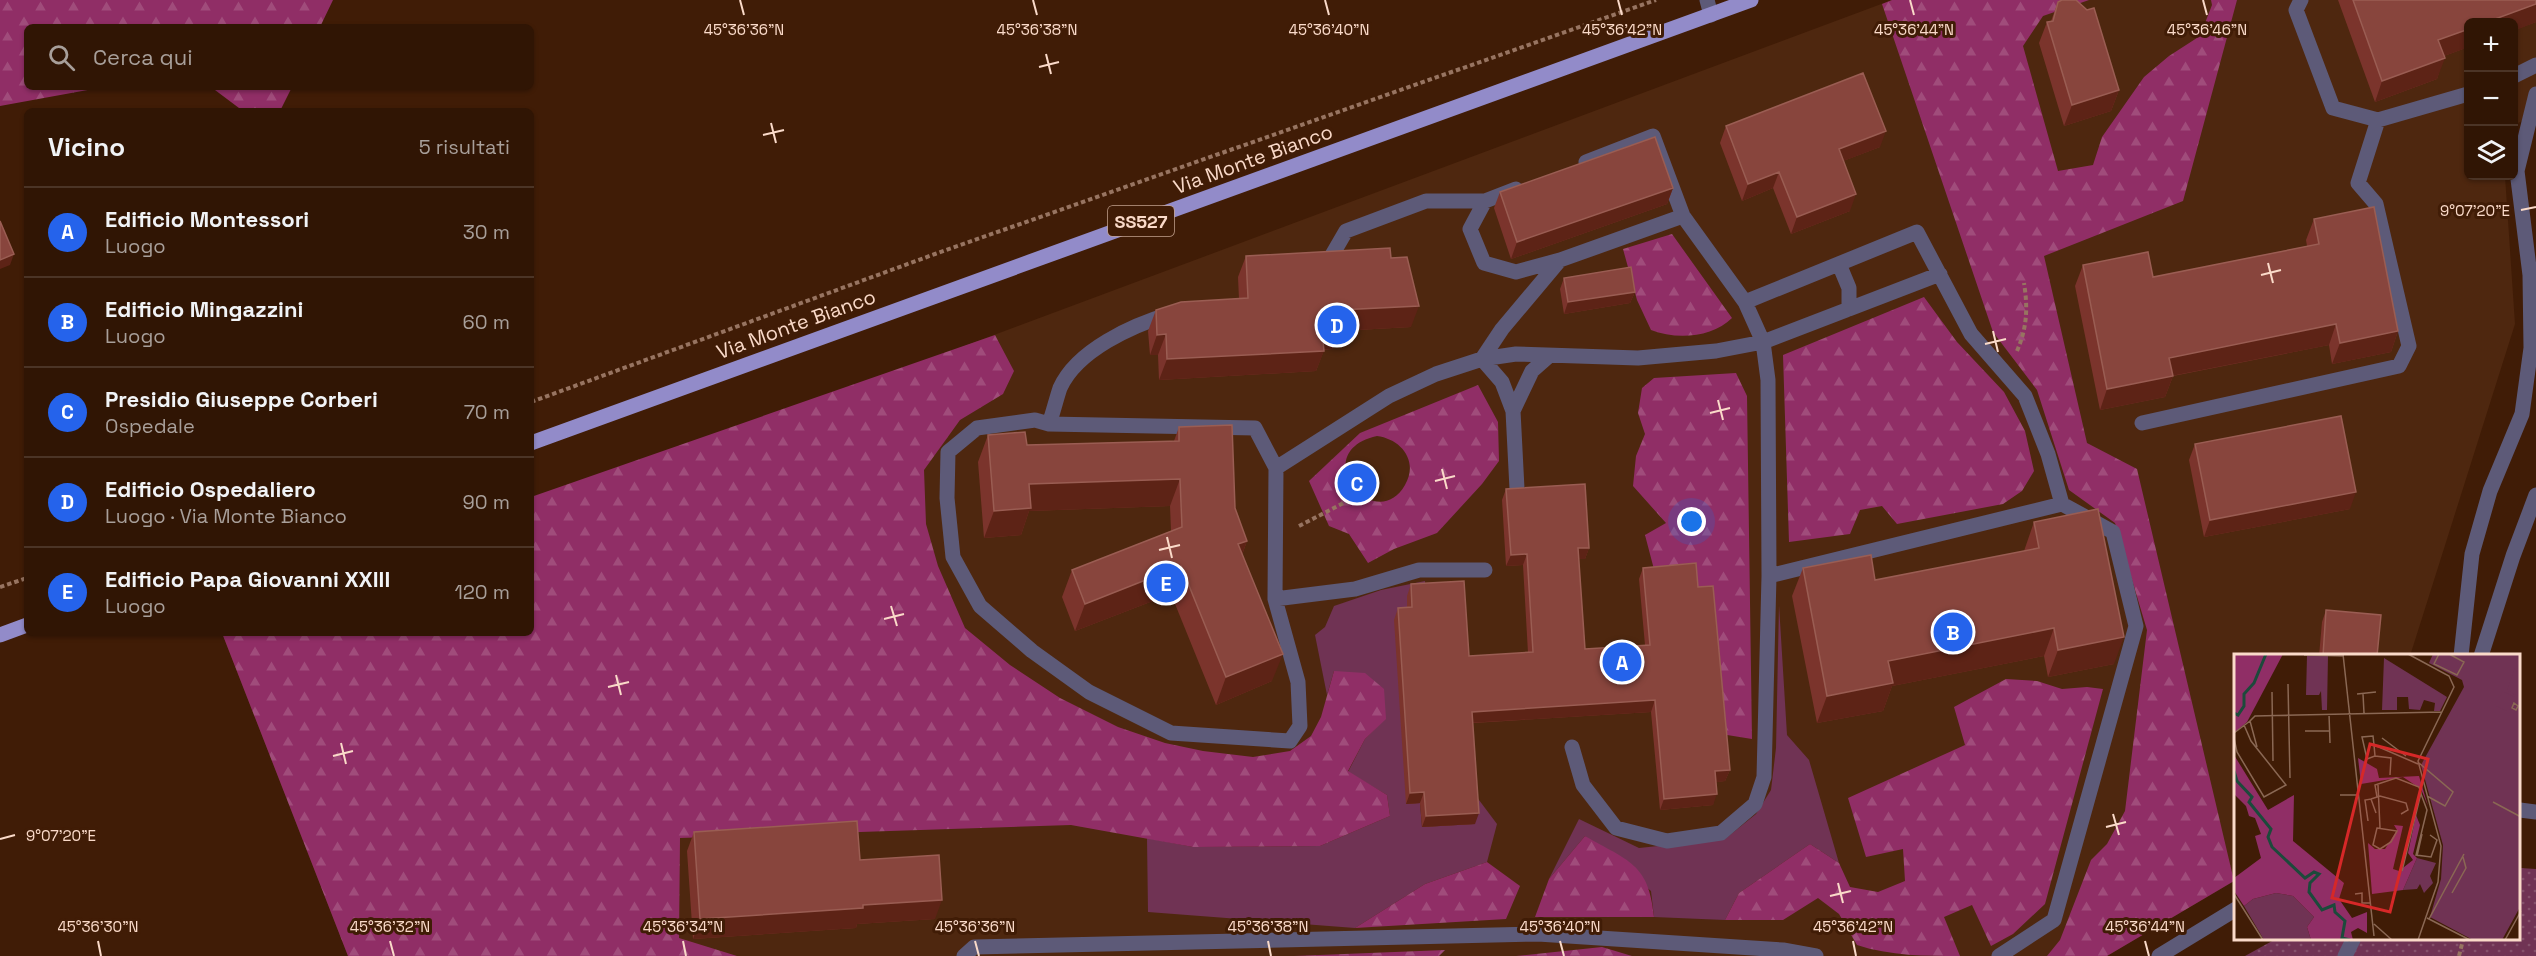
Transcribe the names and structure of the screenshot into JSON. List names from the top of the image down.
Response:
{
  "streets": {
    "main road": ["Via Monte Bianco", "SS527"]
  },
  "page": {
    "map_buttons": ["+", "−"],
    "search": "Cerca qui",
    "heading": ["Vicino", "5 risultati"],
    "list": [
      {
        "mark": "A",
        "name": "Edificio Montessori",
        "note": "Luogo",
        "value": "30 m"
      },
      {
        "mark": "B",
        "name": "Edificio Mingazzini",
        "note": "Luogo",
        "value": "60 m"
      },
      {
        "mark": "C",
        "name": "Presidio Giuseppe Corberi",
        "note": "Ospedale",
        "value": "70 m"
      },
      {
        "mark": "D",
        "name": "Edificio Ospedaliero",
        "note": "Luogo · Via Monte Bianco",
        "value": "90 m"
      },
      {
        "mark": "E",
        "name": "Edificio Papa Giovanni XXIII",
        "note": "Luogo",
        "value": "120 m"
      }
    ],
    "pins": [
      "D",
      "C",
      "E",
      "B",
      "A"
    ]
  },
  "coordinates": [
    "45°36'36\"N",
    "45°36'38\"N",
    "45°36'40\"N",
    "45°36'42\"N",
    "45°36'44\"N",
    "45°36'46\"N",
    "9°07'20\"E",
    "45°36'30\"N",
    "45°36'32\"N",
    "45°36'34\"N"
  ]
}
